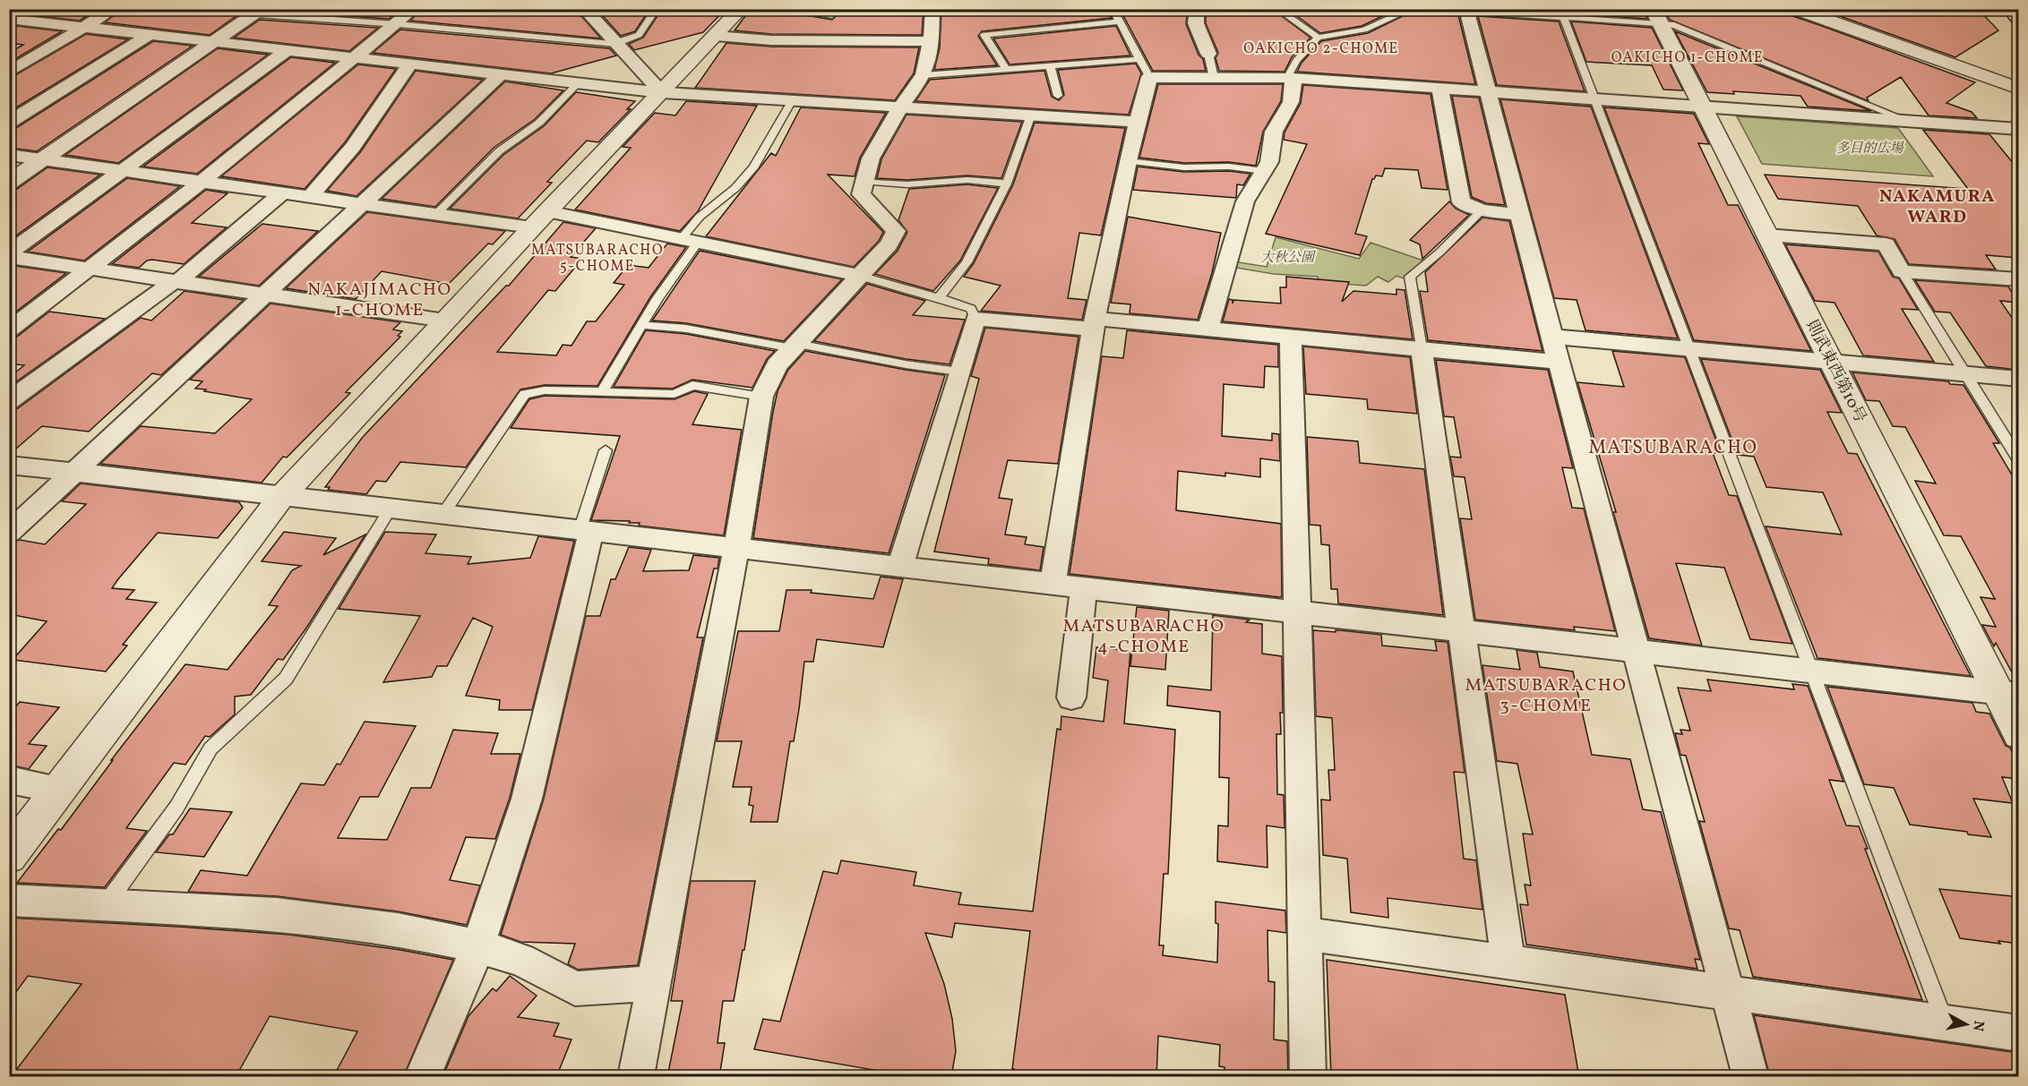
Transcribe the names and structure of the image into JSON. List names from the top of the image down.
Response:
{
  "streets": {
    "street": ["則武東西第10号"]
  },
  "districts": [
    "OAKICHO 2-CHOME",
    "OAKICHO 1-CHOME",
    "NAKAMURA WARD",
    "MATSUBARACHO 5-CHOME",
    "NAKAJIMACHO 1-CHOME",
    "MATSUBARACHO",
    "MATSUBARACHO 4-CHOME",
    "MATSUBARACHO 3-CHOME"
  ],
  "parks": ["多目的広場", "大秋公園"],
  "north": "right"
}
